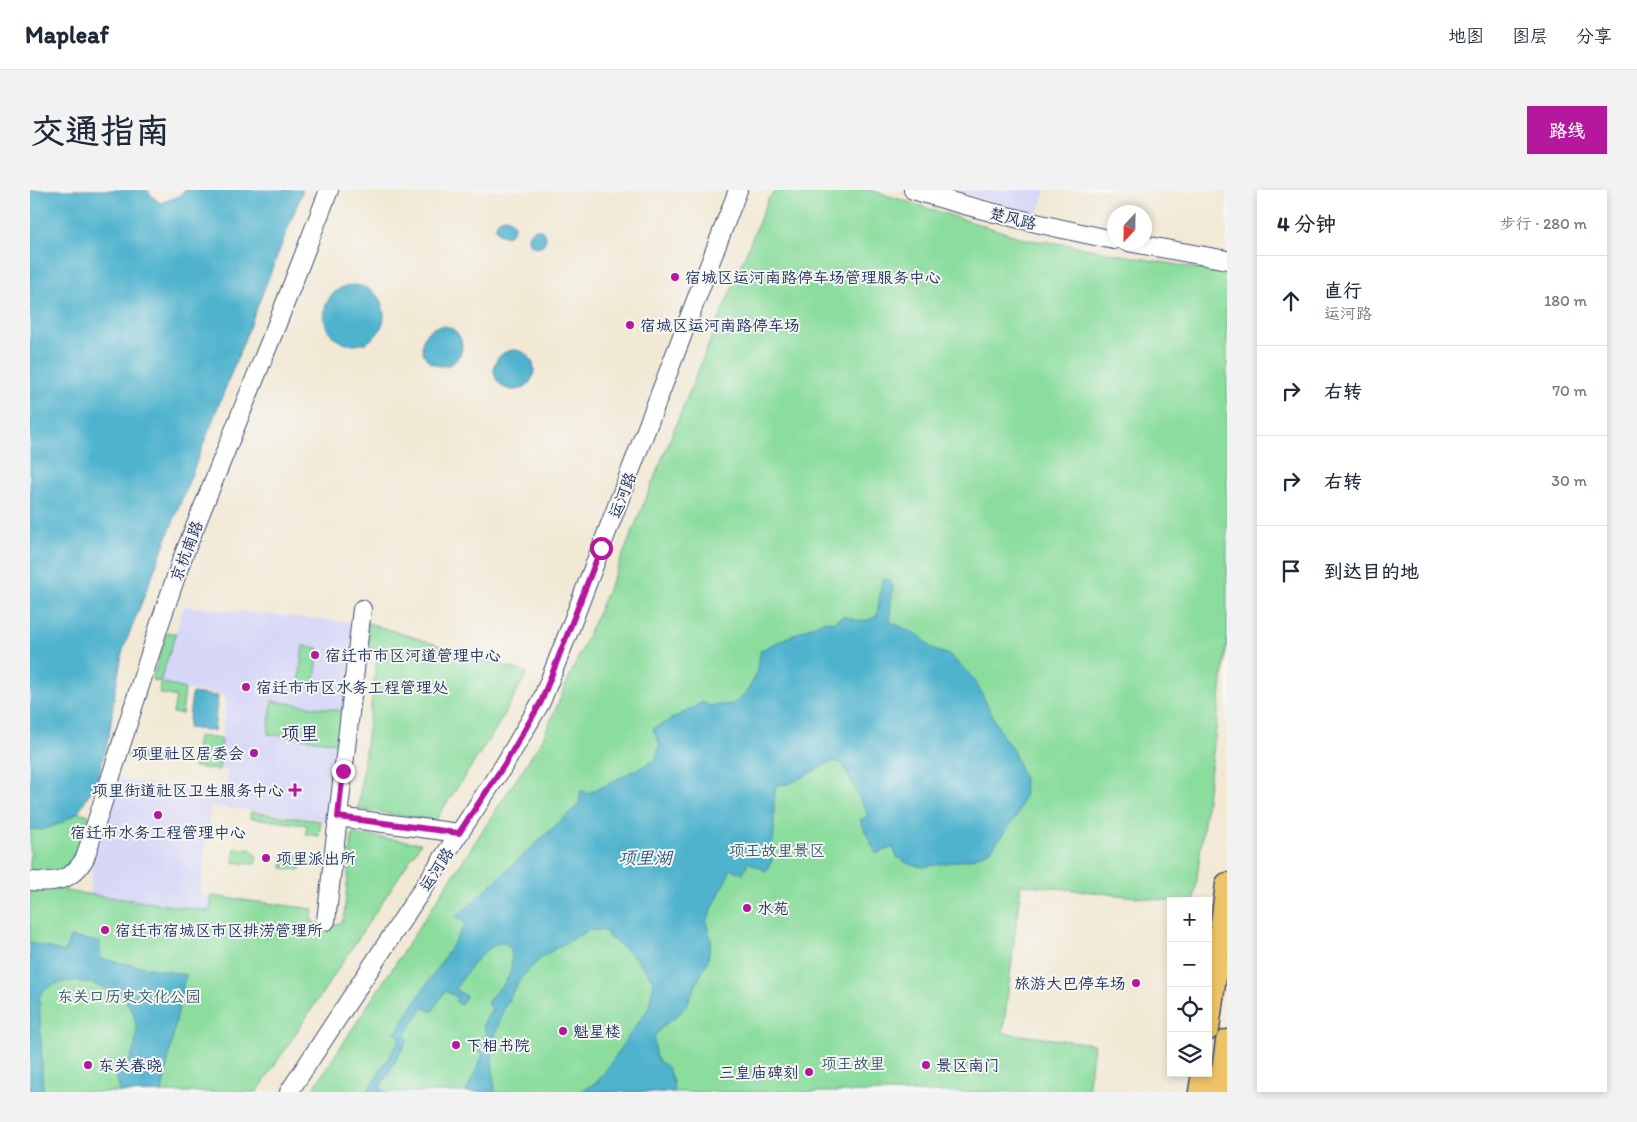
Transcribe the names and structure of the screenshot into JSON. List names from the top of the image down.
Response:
{
  "streets": {
    "street": ["楚风路", "运河路", "京杭南路"]
  },
  "districts": ["项里"],
  "water": ["项里湖"],
  "parks": ["项王故里景区", "东关口历史文化公园", "项王故里"],
  "places": {
    "other": [
      "宿城区运河南路停车场管理服务中心",
      "宿城区运河南路停车场",
      "宿迁市市区河道管理中心",
      "宿迁市市区水务工程管理处",
      "项里社区居委会",
      "宿迁市水务工程管理中心",
      "项里派出所",
      "水苑",
      "宿迁市宿城区市区排涝管理所",
      "旅游大巴停车场",
      "魁星楼",
      "下相书院",
      "东关春晓",
      "景区南门",
      "三皇庙碑刻"
    ],
    "health": ["项里街道社区卫生服务中心"]
  },
  "north": "bottom",
  "page": {
    "header": "Mapleaf",
    "nav": ["地图", "图层", "分享"],
    "buttons": "路线",
    "title": "交通指南",
    "heading": ["4 分钟", "步行 · 280 m"],
    "list": [
      ["直行", "运河路", "180 m"],
      ["右转", "70 m"],
      ["右转", "30 m"],
      "到达目的地"
    ],
    "map_buttons": ["+", "−"]
  }
}
